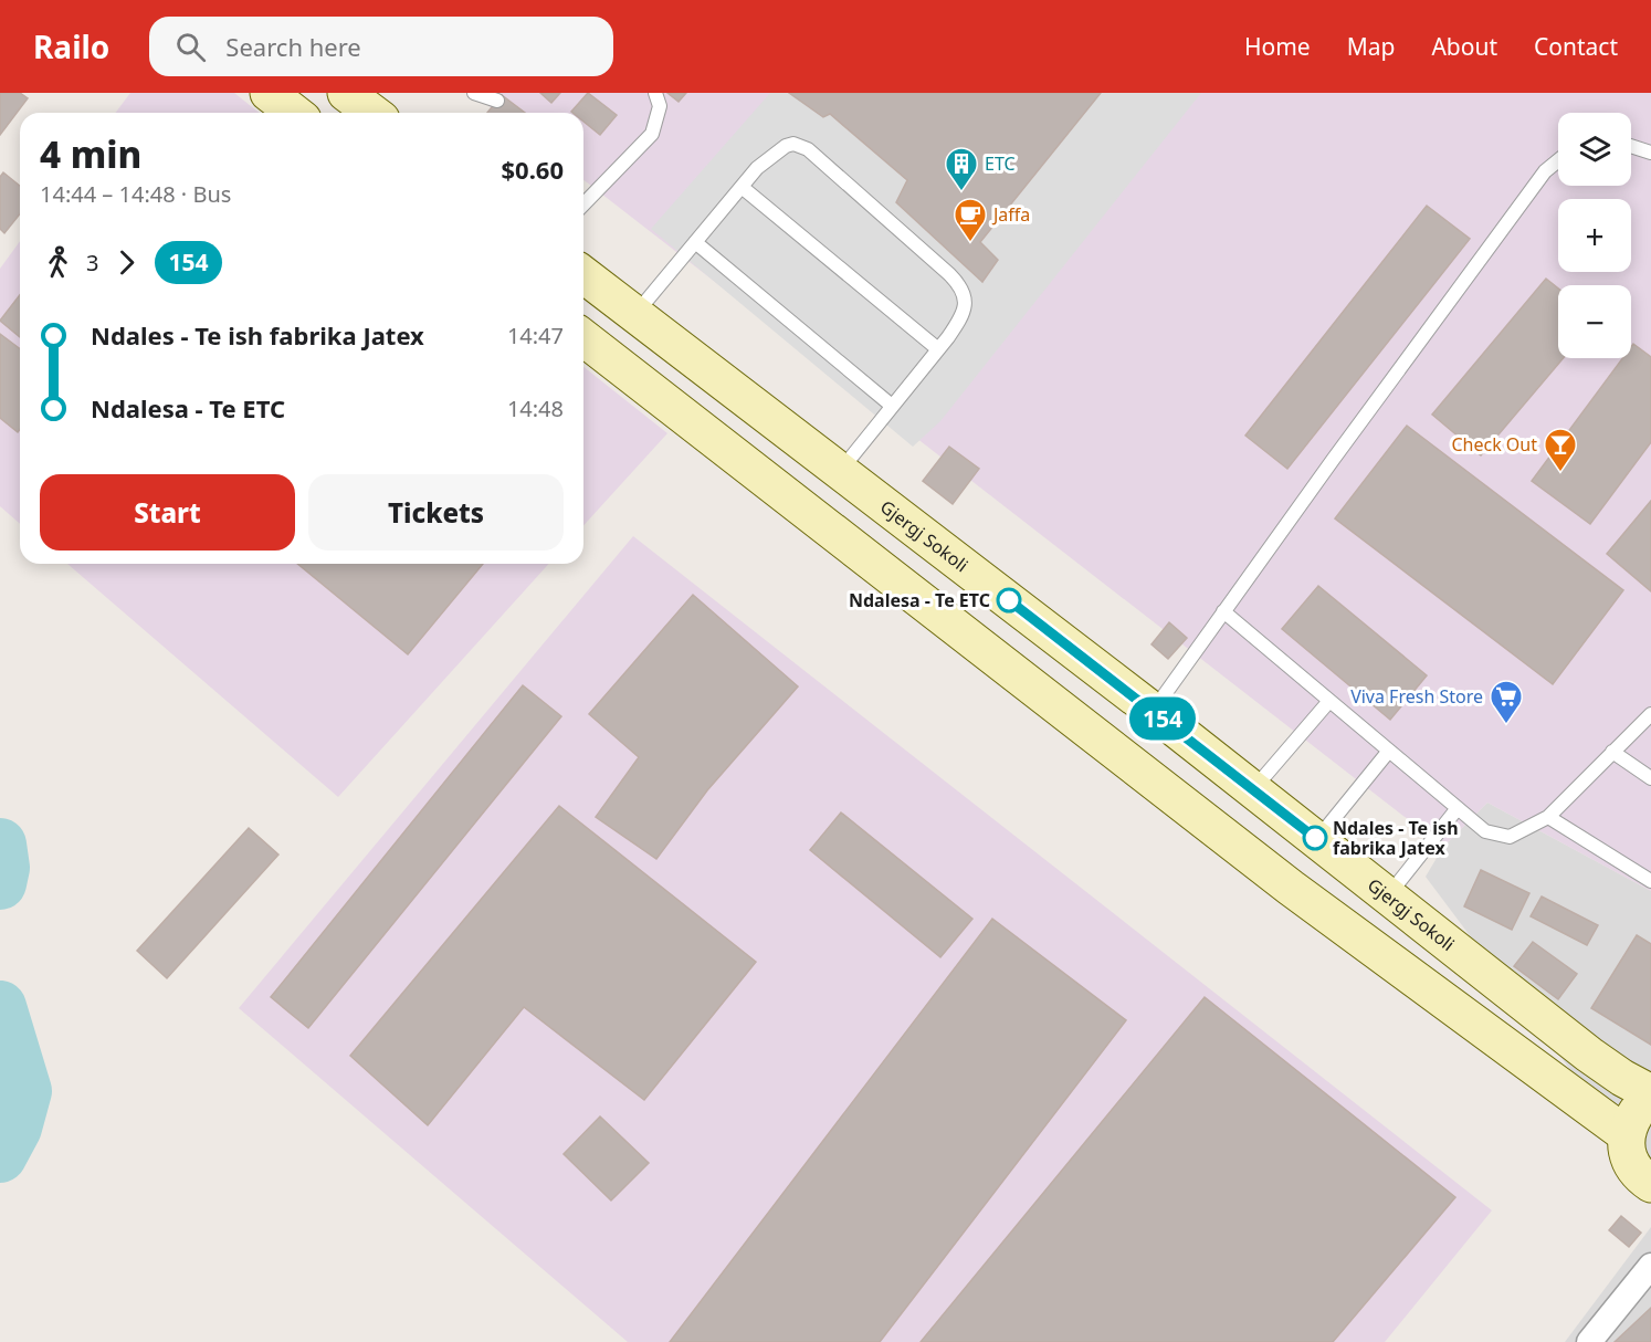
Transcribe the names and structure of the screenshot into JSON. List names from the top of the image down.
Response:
{
  "streets": {
    "main road": ["Gjergj Sokoli"]
  },
  "places": {
    "building": ["ETC"],
    "cafe": ["Jaffa"],
    "bar": ["Check Out"],
    "other": ["Ndalesa - Te ETC", "Ndales - Te ish fabrika Jatex"],
    "supermarket": ["Viva Fresh Store"]
  },
  "lines": ["bus line 154"],
  "page": {
    "header": "Railo",
    "search": "Search here",
    "nav": [
      "Home",
      "Map",
      "About",
      "Contact"
    ],
    "on_map": "154",
    "map_buttons": ["+", "−"],
    "heading": ["4 min", "14:44 – 14:48 · Bus", "$0.60"],
    "legs": ["3", "154"],
    "list": [
      {
        "name": "Ndales - Te ish fabrika Jatex",
        "value": "14:47"
      },
      {
        "name": "Ndalesa - Te ETC",
        "value": "14:48"
      }
    ],
    "buttons": ["Start", "Tickets"]
  }
}
